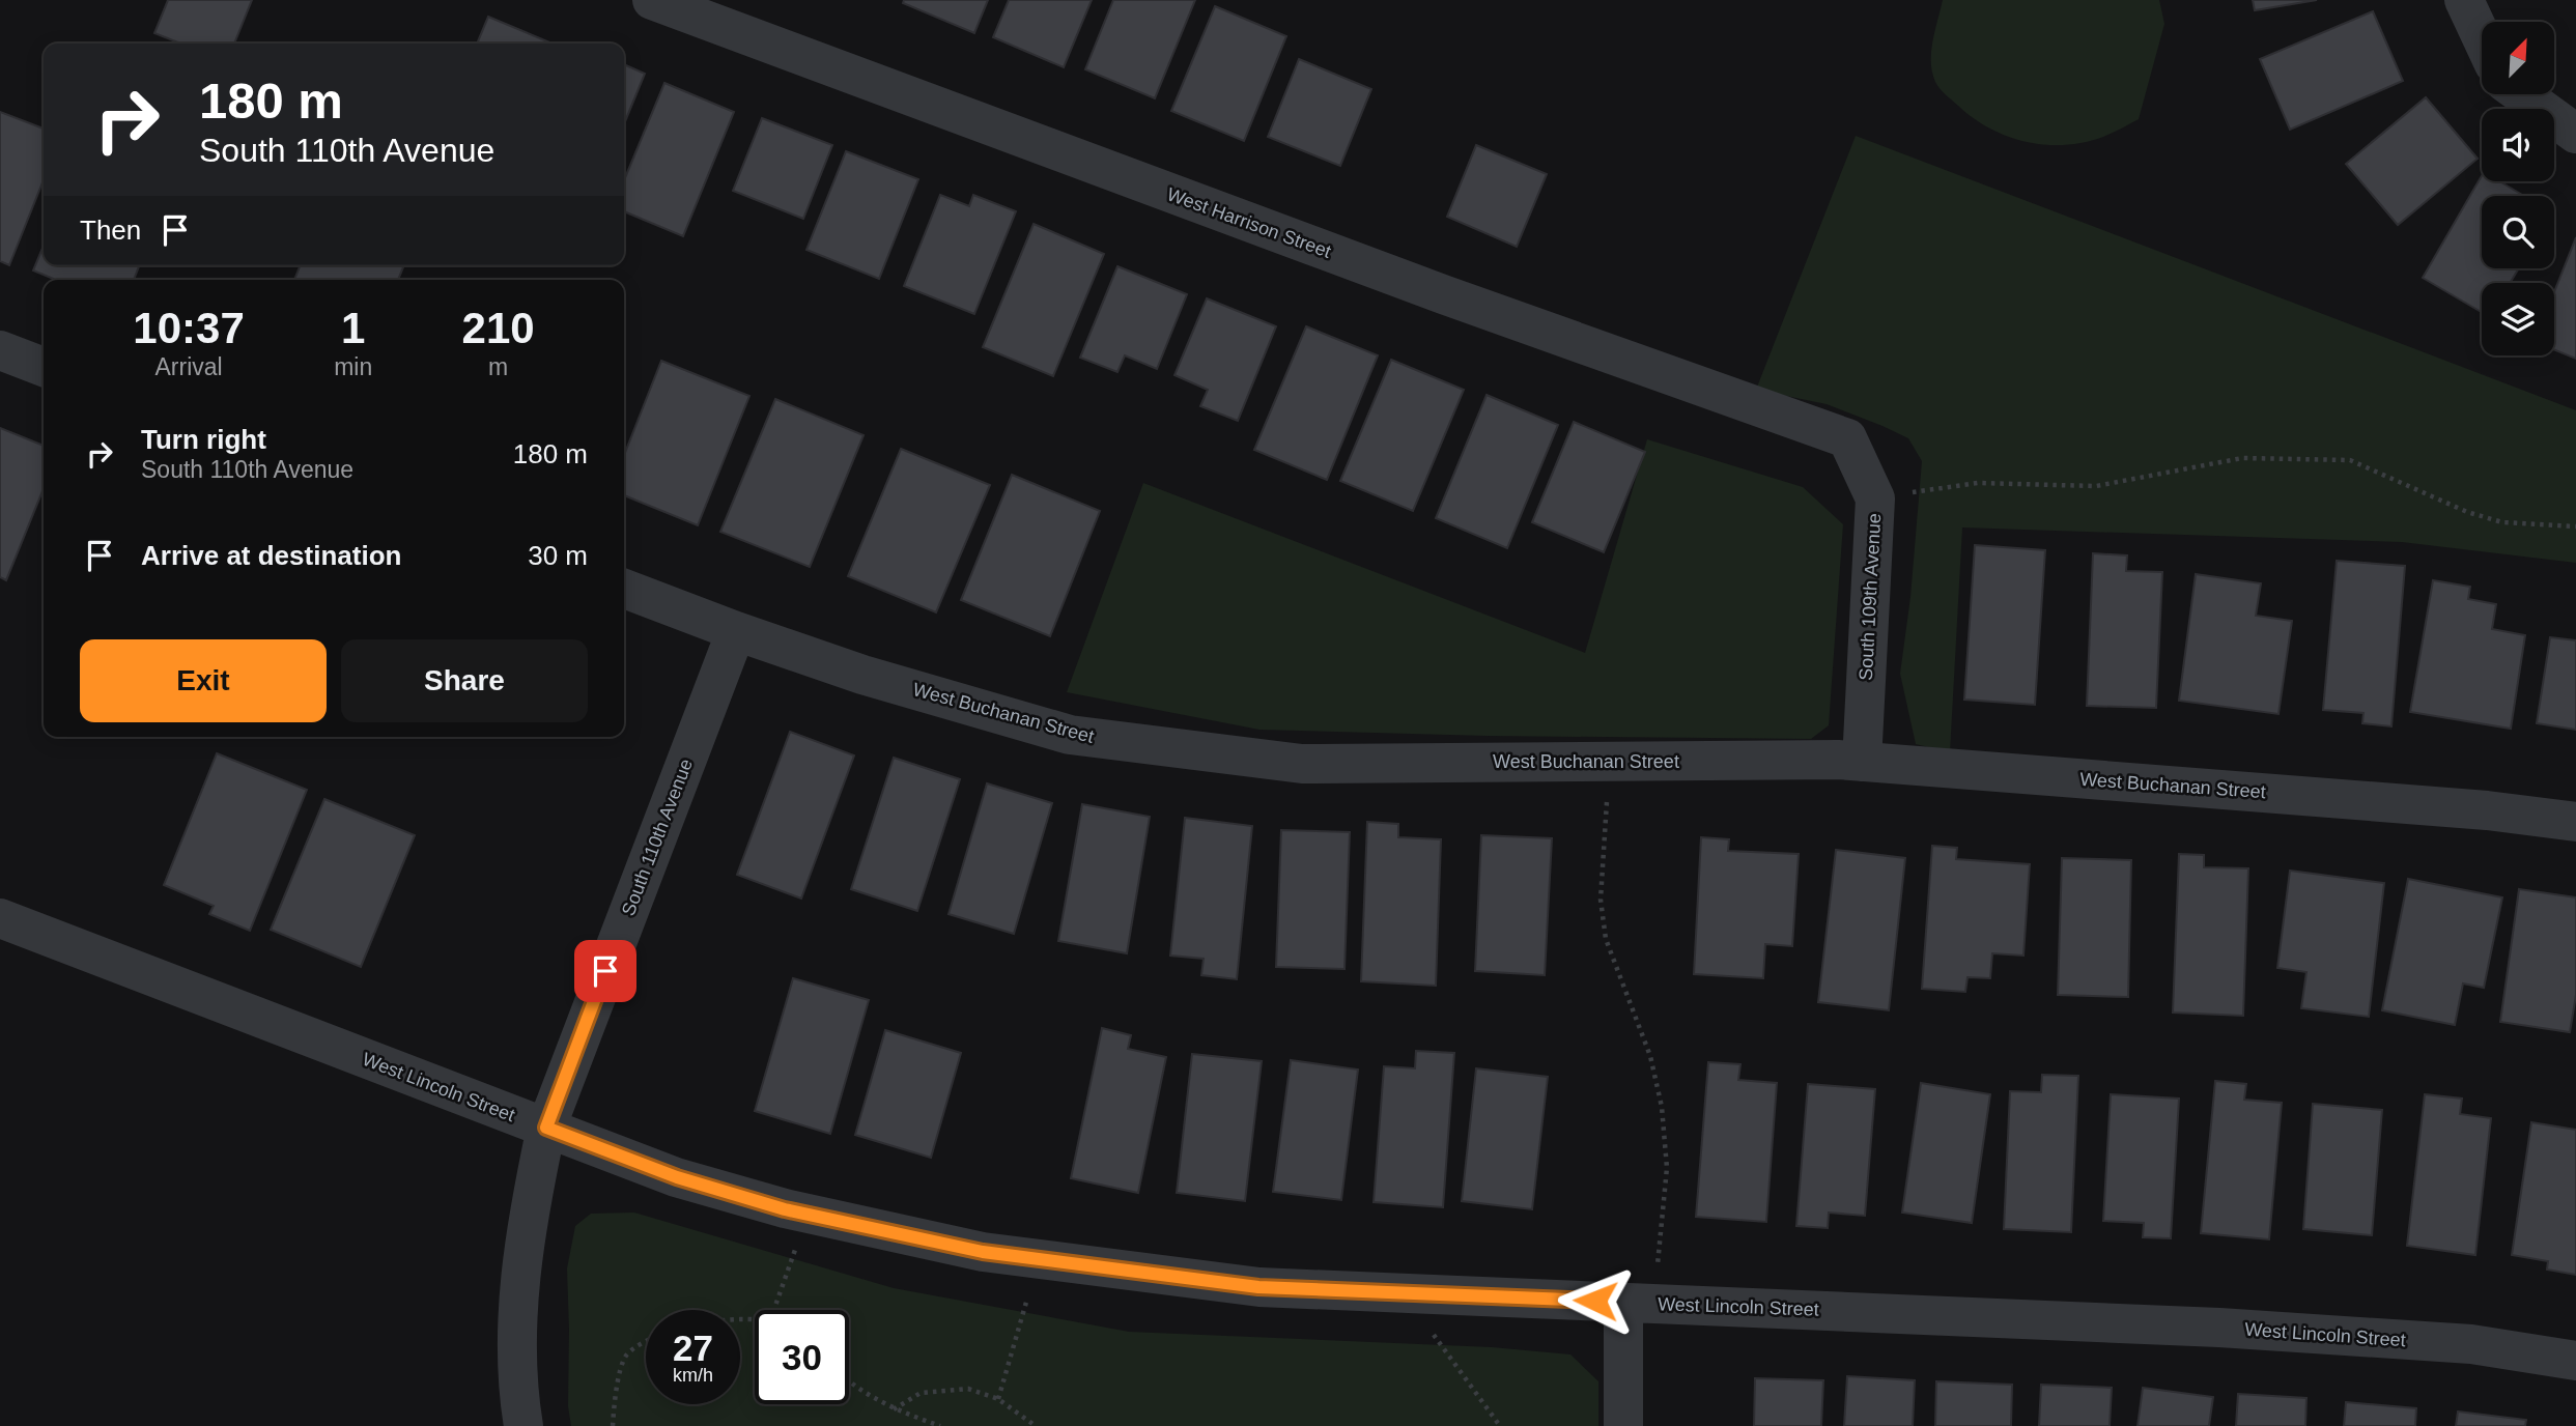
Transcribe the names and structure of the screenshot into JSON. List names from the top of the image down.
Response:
{
  "streets": {
    "street": [
      "West Harrison Street",
      "South 109th Avenue",
      "West Buchanan Street",
      "South 110th Avenue",
      "West Lincoln Street"
    ]
  },
  "crossings": [
    ["West Harrison Street", "South 109th Avenue"],
    ["South 109th Avenue", "West Buchanan Street"],
    ["West Buchanan Street", "South 110th Avenue"],
    ["South 110th Avenue", "West Lincoln Street"]
  ],
  "north": "top right",
  "page": {
    "turn": ["180 m", "South 110th Avenue"],
    "then": "Then",
    "eta": [
      "10:37",
      "Arrival",
      "1",
      "min",
      "210",
      "m"
    ],
    "list": [
      {
        "name": "Turn right",
        "note": "South 110th Avenue",
        "value": "180 m"
      },
      {
        "name": "Arrive at destination",
        "value": "30 m"
      }
    ],
    "buttons": ["Exit", "Share"],
    "speed": "27 km/h",
    "limit": "30"
  }
}
